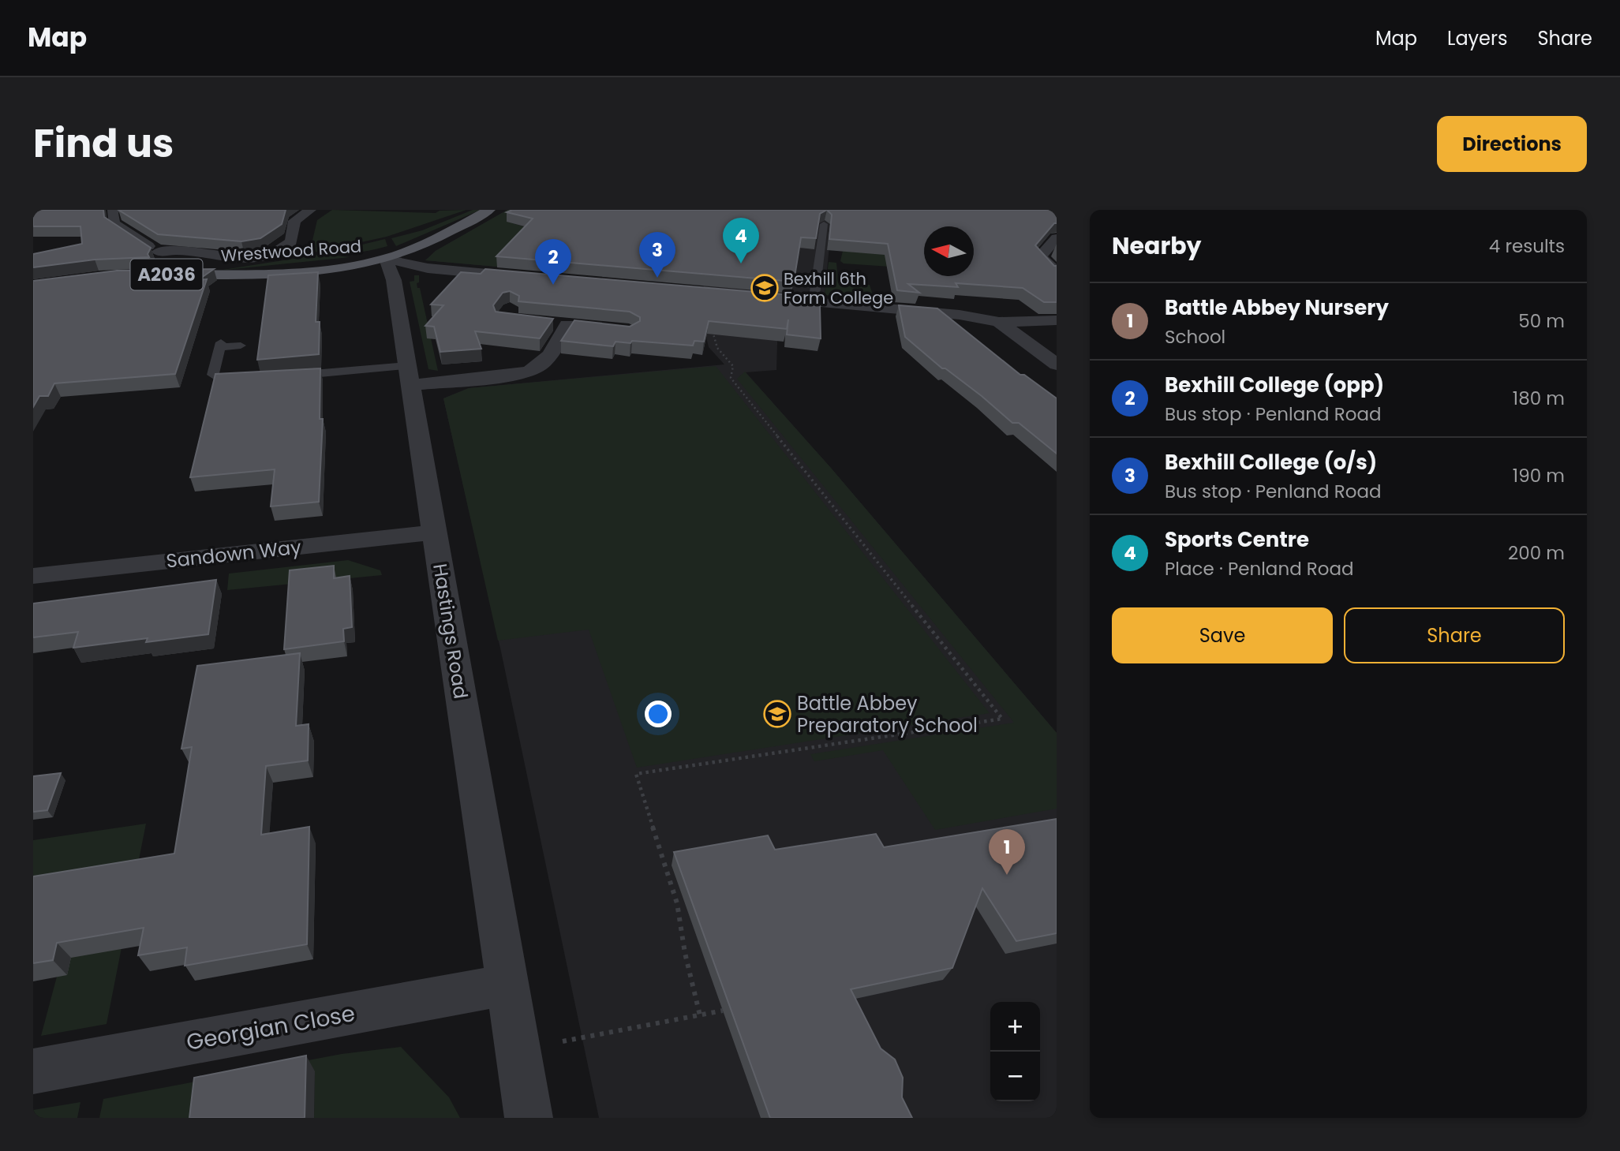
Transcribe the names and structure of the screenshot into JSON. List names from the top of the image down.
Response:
{
  "streets": {
    "main road": ["Wrestwood Road", "A2036"],
    "street": ["Sandown Way", "Hastings Road", "Georgian Close"]
  },
  "crossings": [
    ["Wrestwood Road", "A2036"],
    ["Wrestwood Road", "Hastings Road"],
    ["A2036", "Hastings Road"],
    ["Sandown Way", "Hastings Road"],
    ["Hastings Road", "Georgian Close"]
  ],
  "places": {
    "school or university": ["Bexhill 6th Form College", "Battle Abbey Preparatory School"]
  },
  "north": "left",
  "page": {
    "header": "Map",
    "nav": ["Map", "Layers", "Share"],
    "title": "Find us",
    "buttons": [
      "Directions",
      ["Save", "Share"]
    ],
    "heading": ["Nearby", "4 results"],
    "pins": [
      "4",
      "3",
      "2",
      "1"
    ],
    "list": [
      {
        "mark": "1",
        "name": "Battle Abbey Nursery",
        "note": "School",
        "value": "50 m"
      },
      {
        "mark": "2",
        "name": "Bexhill College (opp)",
        "note": "Bus stop · Penland Road",
        "value": "180 m"
      },
      {
        "mark": "3",
        "name": "Bexhill College (o/s)",
        "note": "Bus stop · Penland Road",
        "value": "190 m"
      },
      {
        "mark": "4",
        "name": "Sports Centre",
        "note": "Place · Penland Road",
        "value": "200 m"
      }
    ],
    "map_buttons": ["+", "−"]
  }
}
